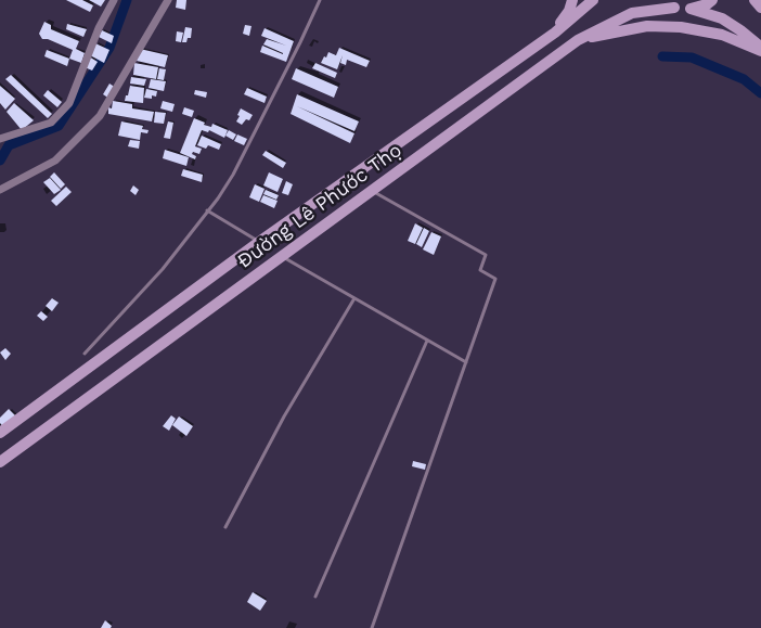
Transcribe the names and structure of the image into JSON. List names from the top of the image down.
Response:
{
  "streets": {
    "street": ["Đường Lê Phước Thọ"]
  }
}
